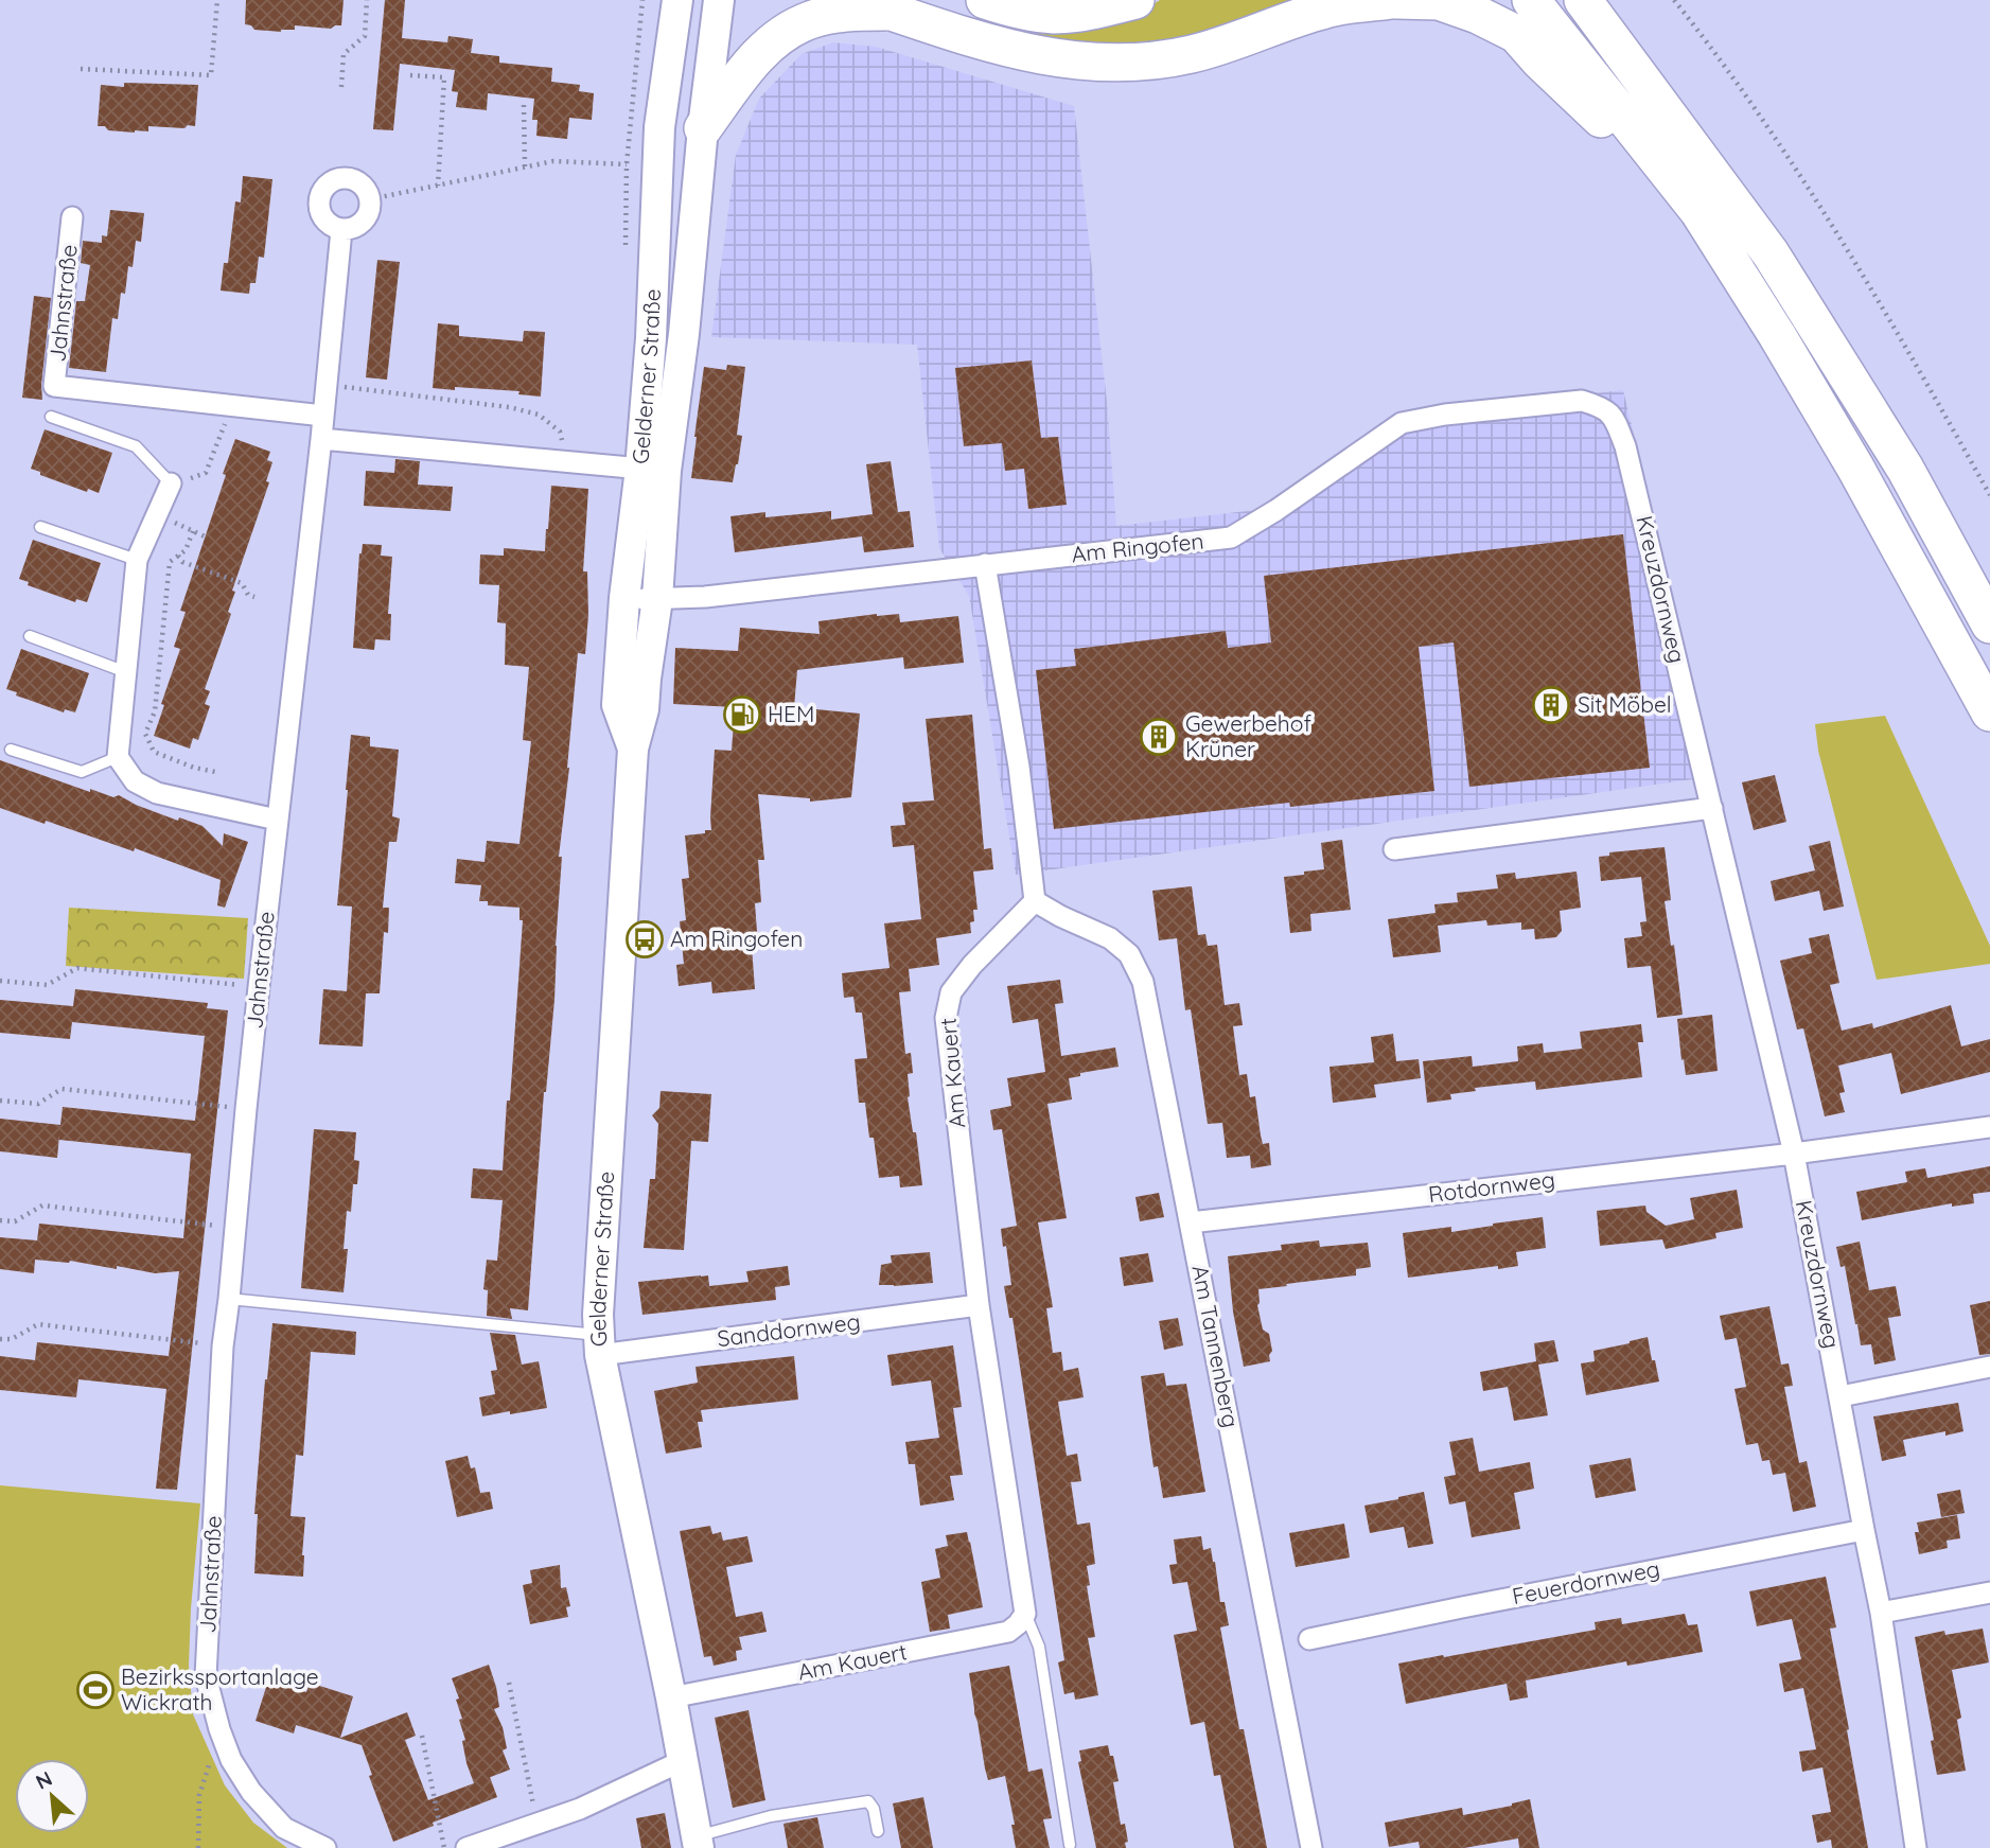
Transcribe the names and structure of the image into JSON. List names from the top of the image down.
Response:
{
  "streets": {
    "main road": ["Gelderner Straße"],
    "street": [
      "Jahnstraße",
      "Am Ringofen",
      "Kreuzdornweg",
      "Am Kauert",
      "Rotdornweg",
      "Sanddornweg",
      "Am Tannenberg",
      "Feuerdornweg"
    ]
  },
  "crossings": [
    ["Gelderner Straße", "Am Ringofen"],
    ["Gelderner Straße", "Am Kauert"],
    ["Gelderner Straße", "Sanddornweg"],
    ["Am Ringofen", "Kreuzdornweg"],
    ["Kreuzdornweg", "Rotdornweg"],
    ["Kreuzdornweg", "Feuerdornweg"],
    ["Am Kauert", "Sanddornweg"],
    ["Am Kauert", "Am Tannenberg"],
    ["Rotdornweg", "Am Tannenberg"]
  ],
  "places": {
    "building": ["Sit Möbel", "Gewerbehof Krüner"],
    "fuel station": ["HEM"],
    "bus stop": ["Am Ringofen"],
    "sports": ["Bezirkssportanlage Wickrath"]
  },
  "north": "top left"
}
